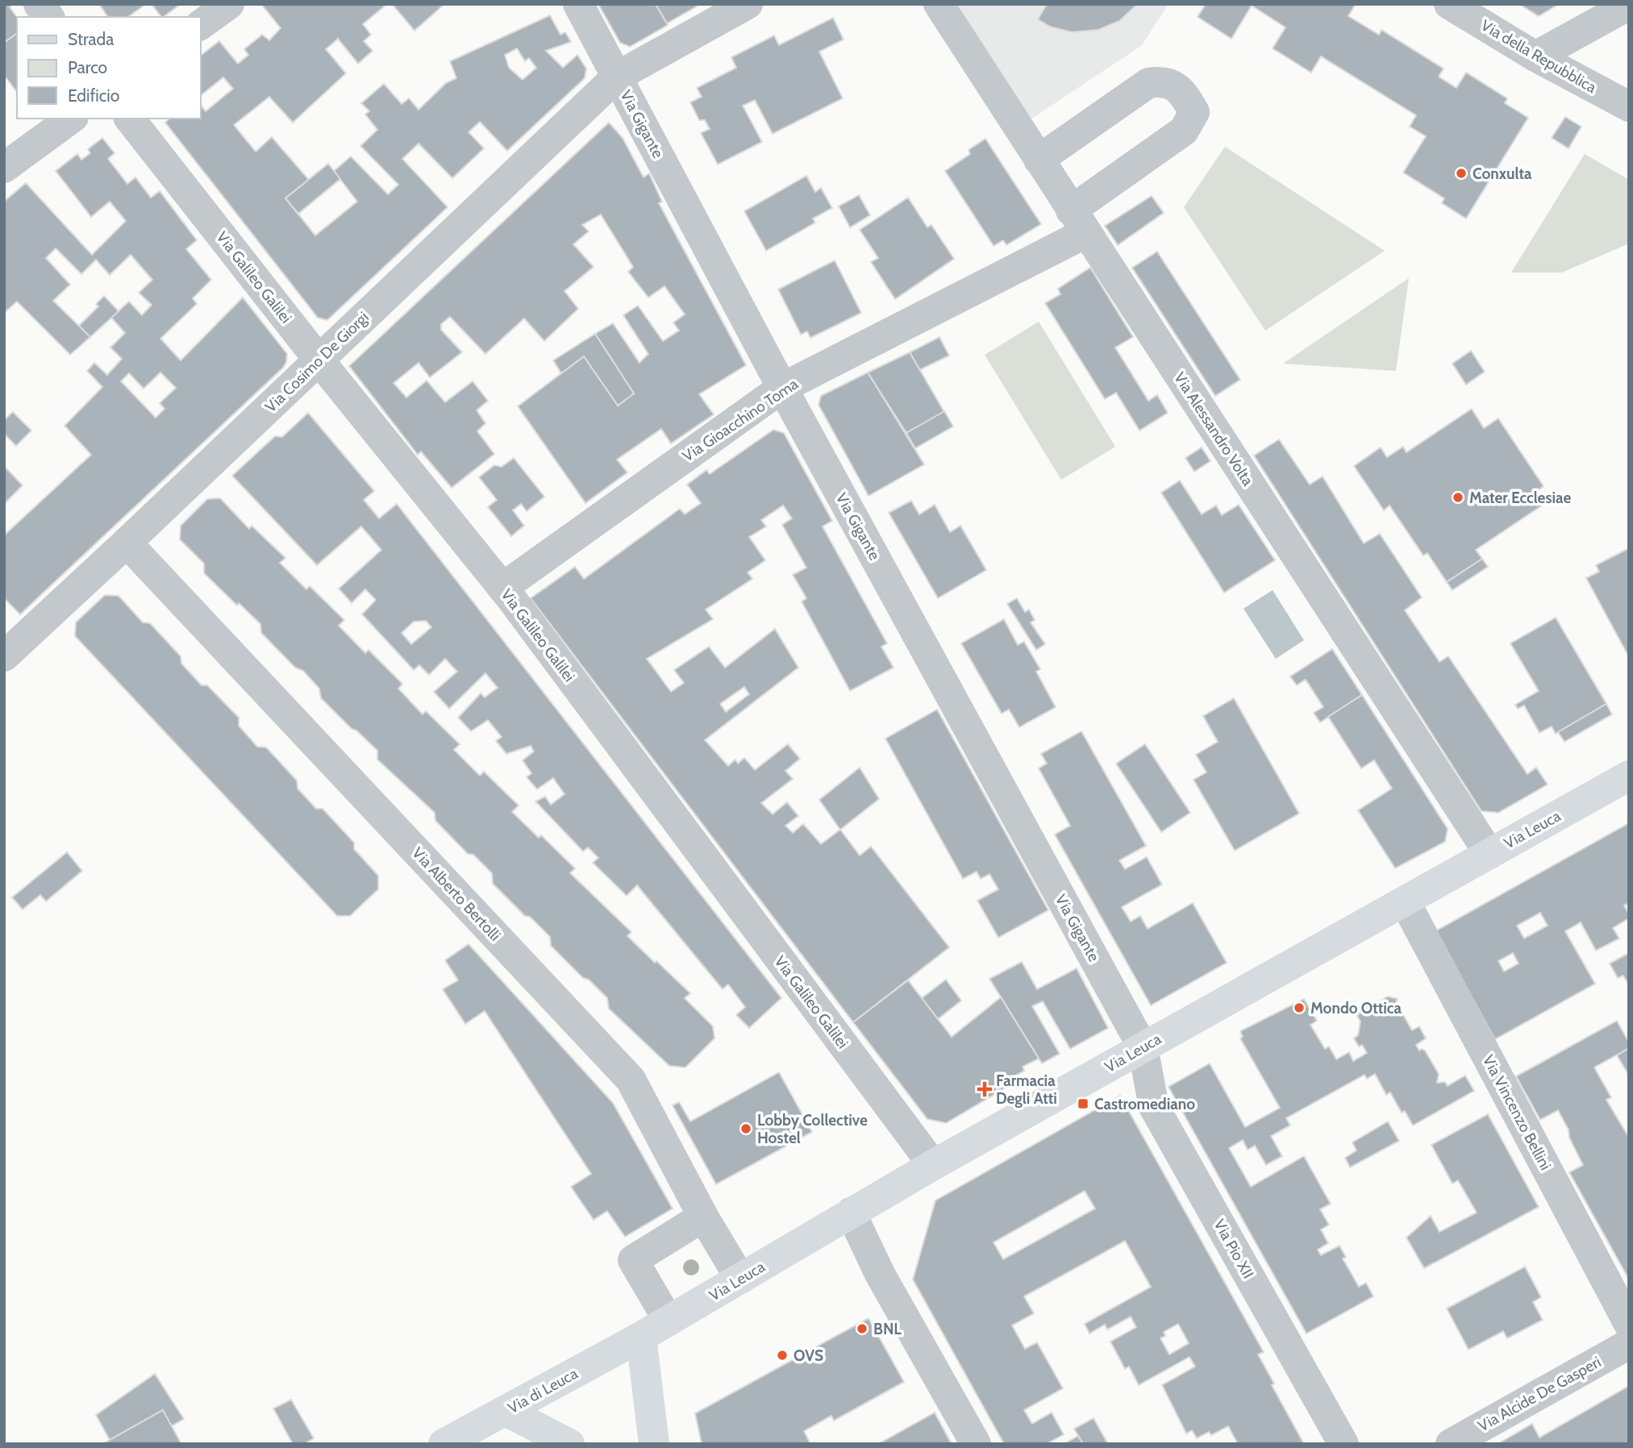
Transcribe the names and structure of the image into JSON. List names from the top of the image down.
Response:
{
  "streets": {
    "main road": ["Via Leuca", "Via di Leuca"],
    "street": [
      "Via della Repubblica",
      "Via Gigante",
      "Via Galileo Galilei",
      "Via Cosimo De Giorgi",
      "Via Gioacchino Toma",
      "Via Alessandro Volta",
      "Via Alberto Bertolli",
      "Via Vincenzo Bellini",
      "Via Pio XII",
      "Via Alcide De Gasperi"
    ]
  },
  "crossings": [
    ["Via Gigante", "Via Cosimo De Giorgi"],
    ["Via Gigante", "Via Gioacchino Toma"],
    ["Via Gigante", "Via Leuca"],
    ["Via Gigante", "Via Pio XII"],
    ["Via Galileo Galilei", "Via Cosimo De Giorgi"],
    ["Via Galileo Galilei", "Via Gioacchino Toma"],
    ["Via Galileo Galilei", "Via Leuca"],
    ["Via Cosimo De Giorgi", "Via Alberto Bertolli"],
    ["Via Gioacchino Toma", "Via Alessandro Volta"],
    ["Via Alessandro Volta", "Via Leuca"],
    ["Via Leuca", "Via Alberto Bertolli"],
    ["Via Leuca", "Via Vincenzo Bellini"],
    ["Via Leuca", "Via Pio XII"],
    ["Via Leuca", "Via di Leuca"]
  ],
  "places": {
    "other": [
      "Conxulta",
      "Mater Ecclesiae",
      "Mondo Ottica",
      "Lobby Collective Hostel",
      "BNL",
      "OVS"
    ],
    "health": ["Farmacia Degli Atti"],
    "transit": ["Castromediano"]
  },
  "legend": ["Strada", "Parco", "Edificio"]
}
